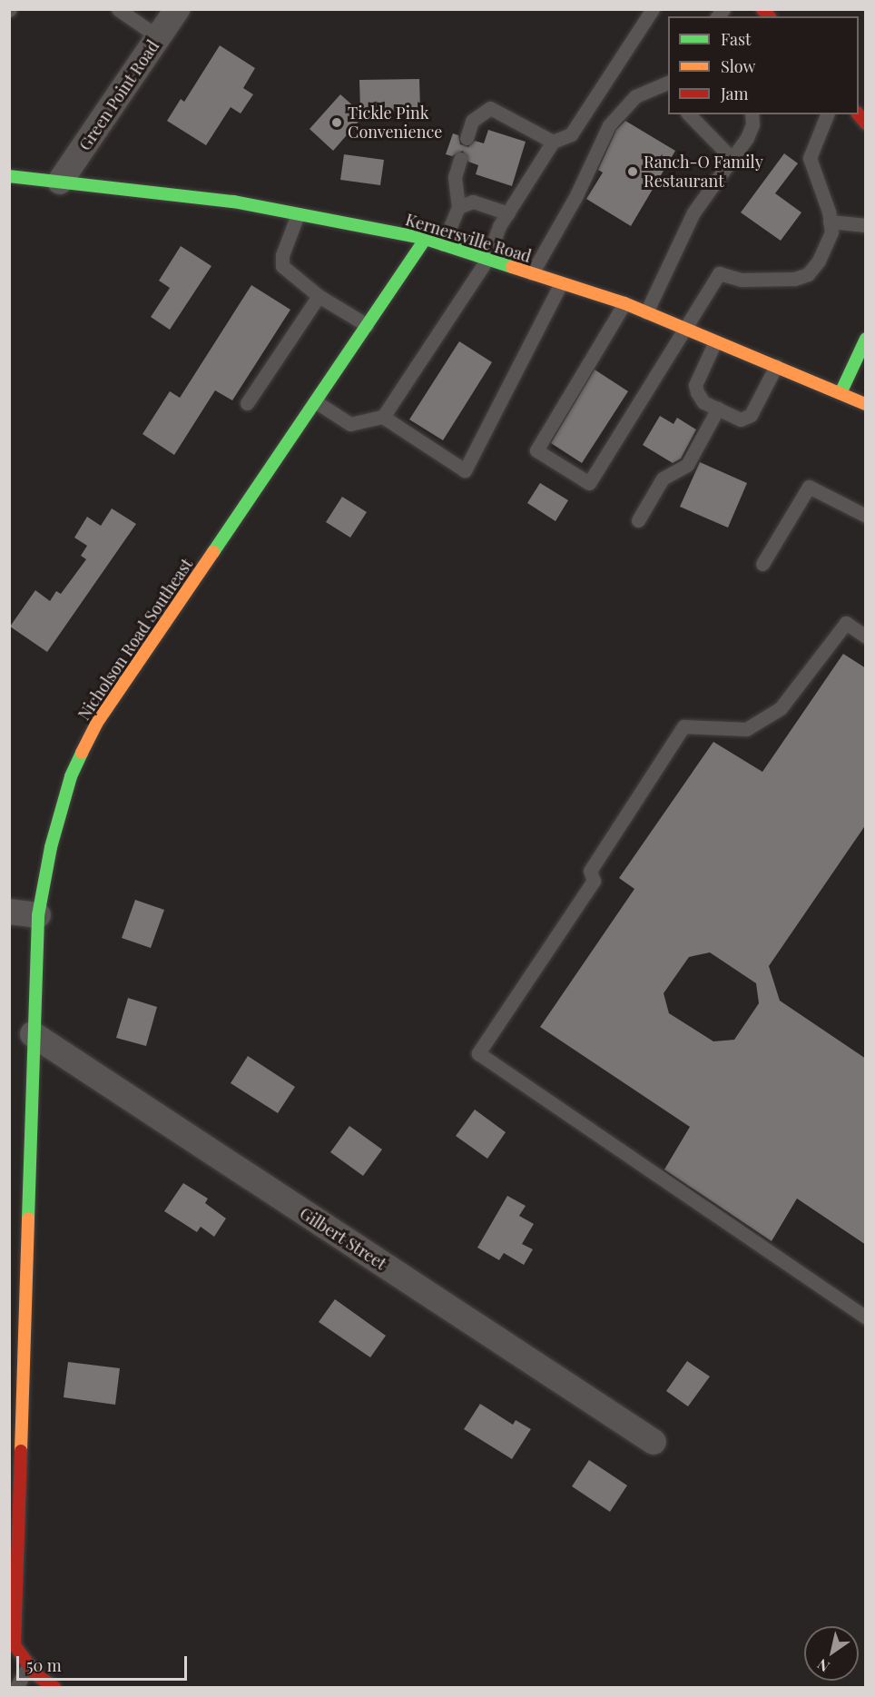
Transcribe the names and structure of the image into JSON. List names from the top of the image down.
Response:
{
  "streets": {
    "street": [
      "Green Point Road",
      "Kernersville Road",
      "Nicholson Road Southeast",
      "Gilbert Street"
    ]
  },
  "crossings": [
    ["Green Point Road", "Kernersville Road"],
    ["Kernersville Road", "Nicholson Road Southeast"],
    ["Nicholson Road Southeast", "Gilbert Street"]
  ],
  "places": ["Tickle Pink Convenience", "Ranch-O Family Restaurant"],
  "legend": ["Fast", "Slow", "Jam"],
  "scale_bar": "50 m",
  "north": "bottom left"
}
